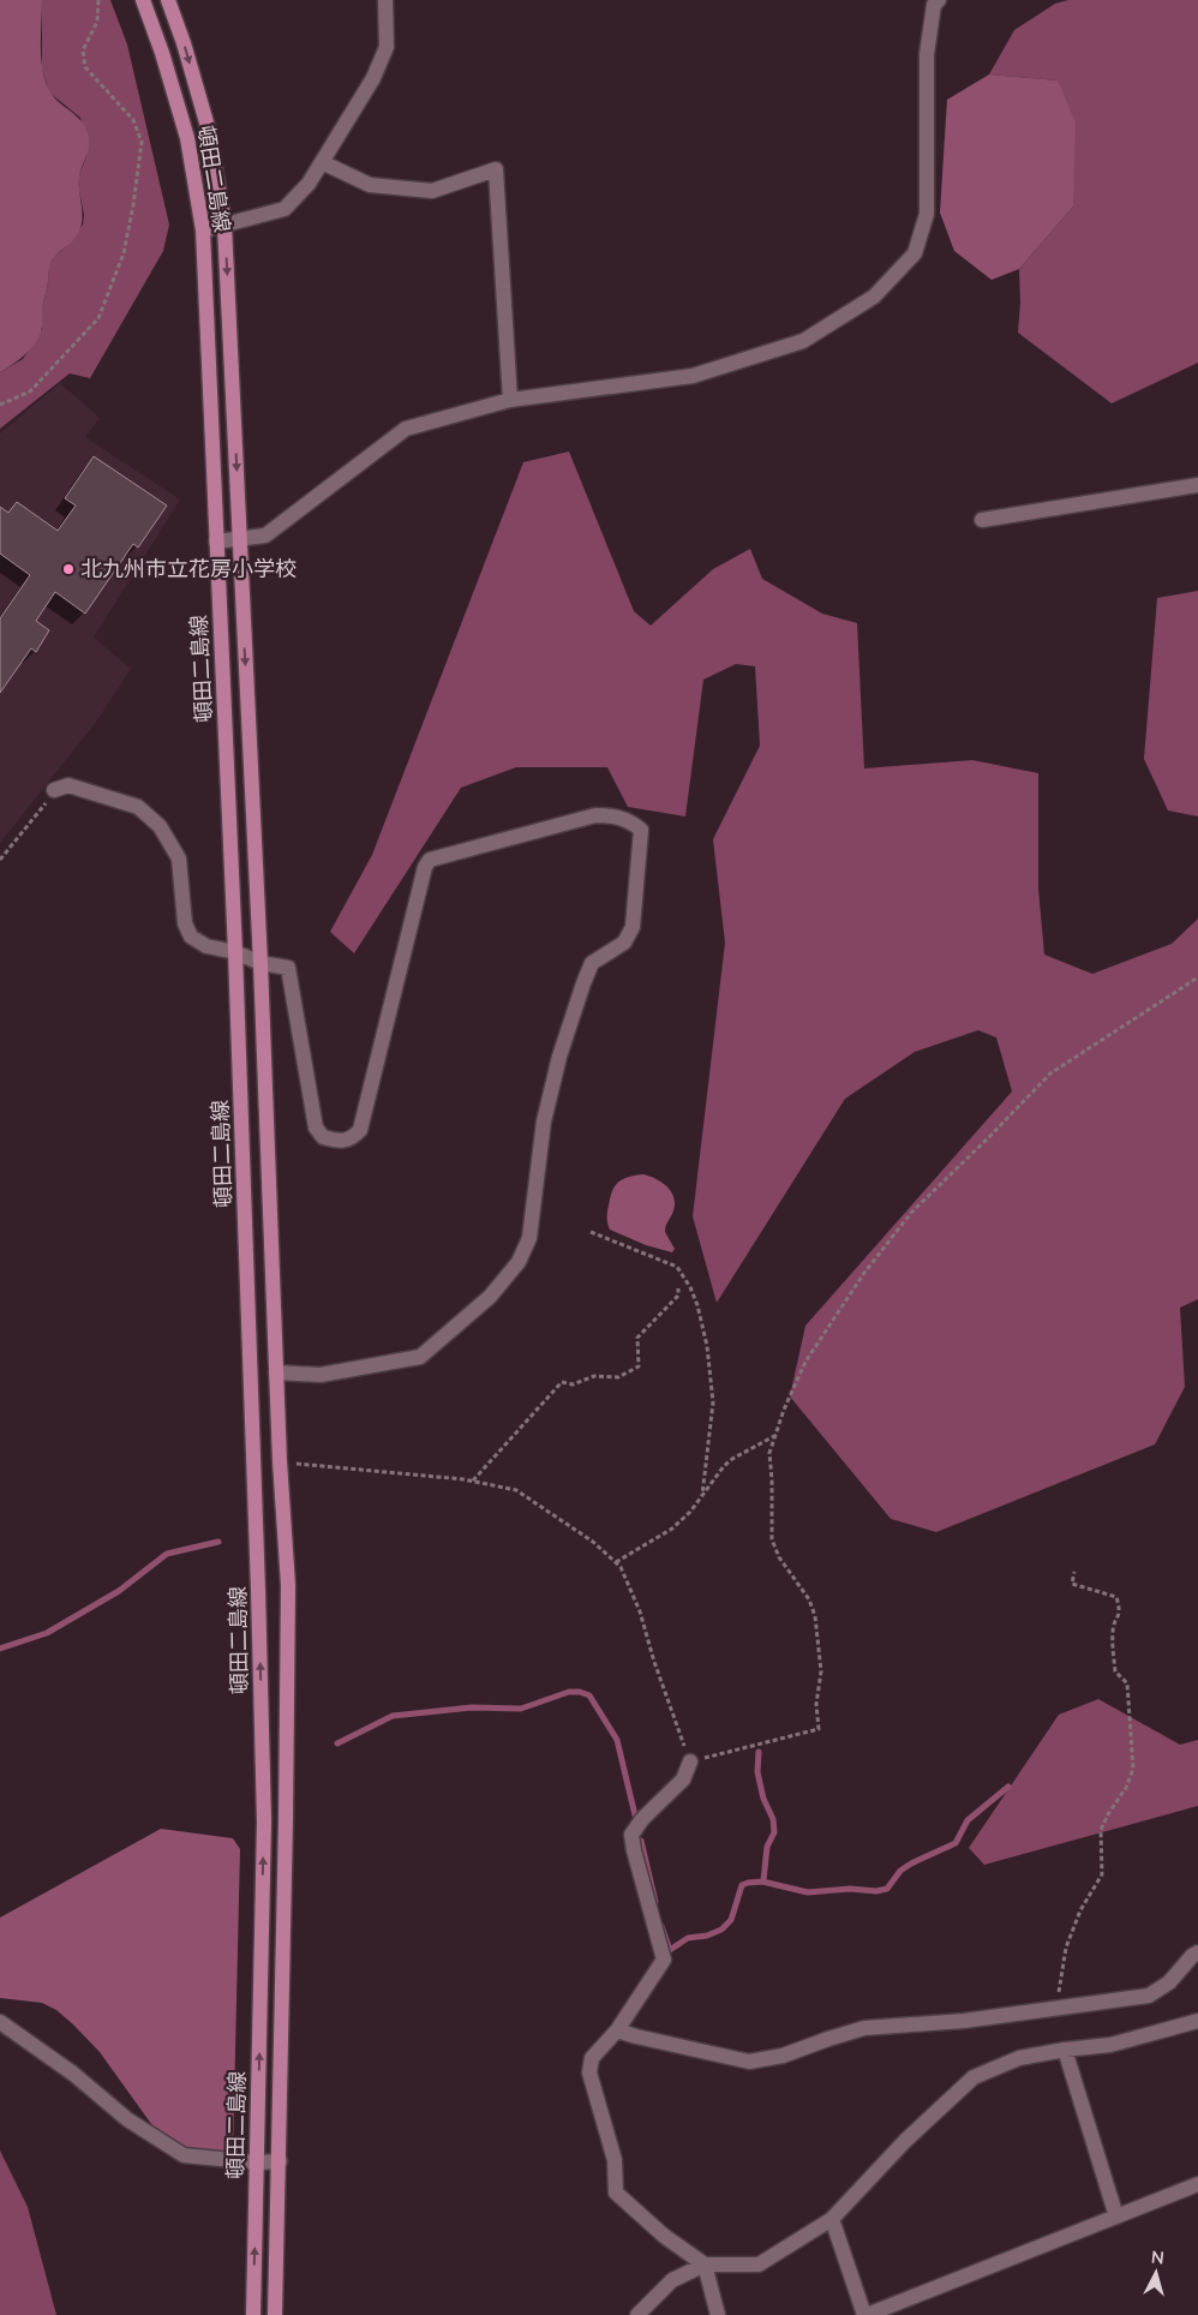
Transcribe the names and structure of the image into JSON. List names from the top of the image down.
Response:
{
  "streets": {
    "main road": ["頓田二島線"]
  },
  "places": ["北九州市立花房小学校"],
  "north": "top"
}
